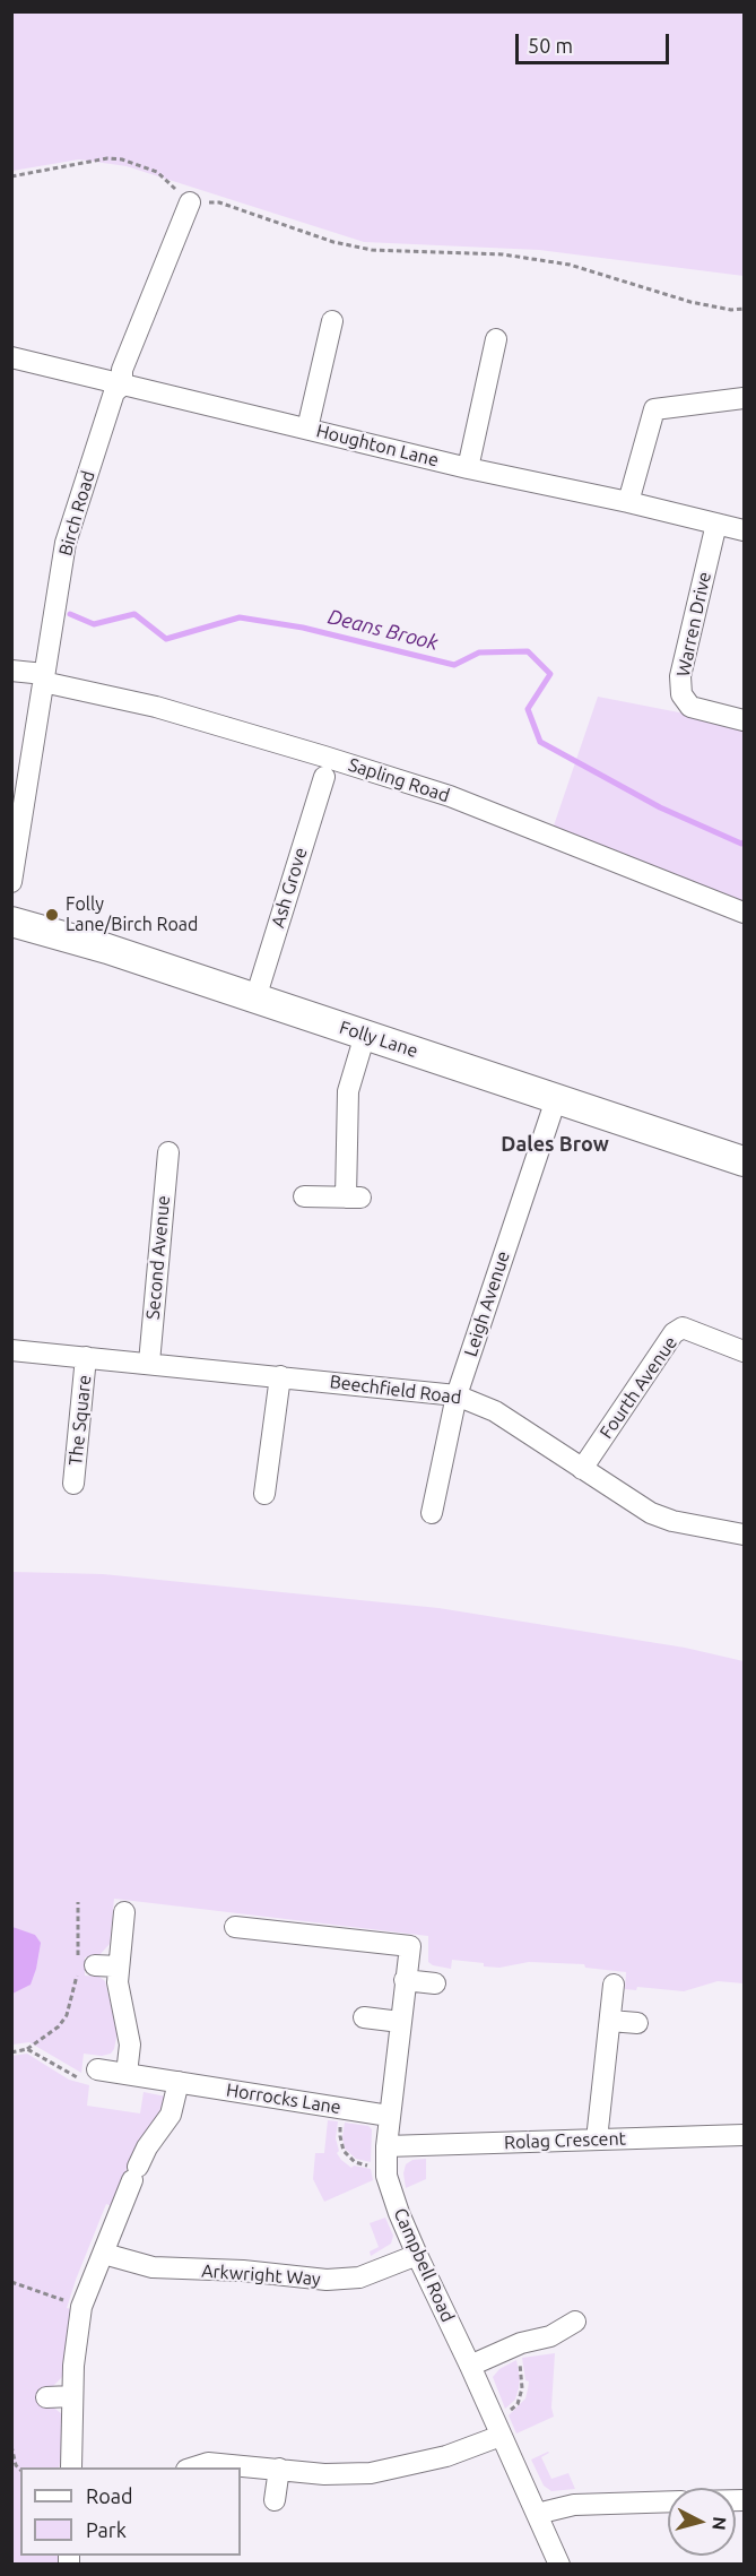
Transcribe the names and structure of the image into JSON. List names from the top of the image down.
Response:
{
  "streets": {
    "main road": ["Folly Lane"],
    "street": [
      "Houghton Lane",
      "Birch Road",
      "Warren Drive",
      "Sapling Road",
      "Ash Grove",
      "Second Avenue",
      "Leigh Avenue",
      "Fourth Avenue",
      "Beechfield Road",
      "The Square",
      "Horrocks Lane",
      "Rolag Crescent",
      "Campbell Road",
      "Arkwright Way"
    ]
  },
  "crossings": [
    ["Houghton Lane", "Birch Road"],
    ["Houghton Lane", "Warren Drive"],
    ["Birch Road", "Sapling Road"],
    ["Ash Grove", "Folly Lane"],
    ["Folly Lane", "Leigh Avenue"],
    ["Second Avenue", "Beechfield Road"],
    ["Leigh Avenue", "Beechfield Road"],
    ["Fourth Avenue", "Beechfield Road"],
    ["Beechfield Road", "The Square"],
    ["Horrocks Lane", "Rolag Crescent"],
    ["Horrocks Lane", "Campbell Road"],
    ["Rolag Crescent", "Campbell Road"],
    ["Campbell Road", "Arkwright Way"]
  ],
  "districts": ["Dales Brow"],
  "water": ["Deans Brook"],
  "places": ["Folly Lane/Birch Road"],
  "legend": ["Road", "Park"],
  "scale_bar": "50 m",
  "north": "right"
}
